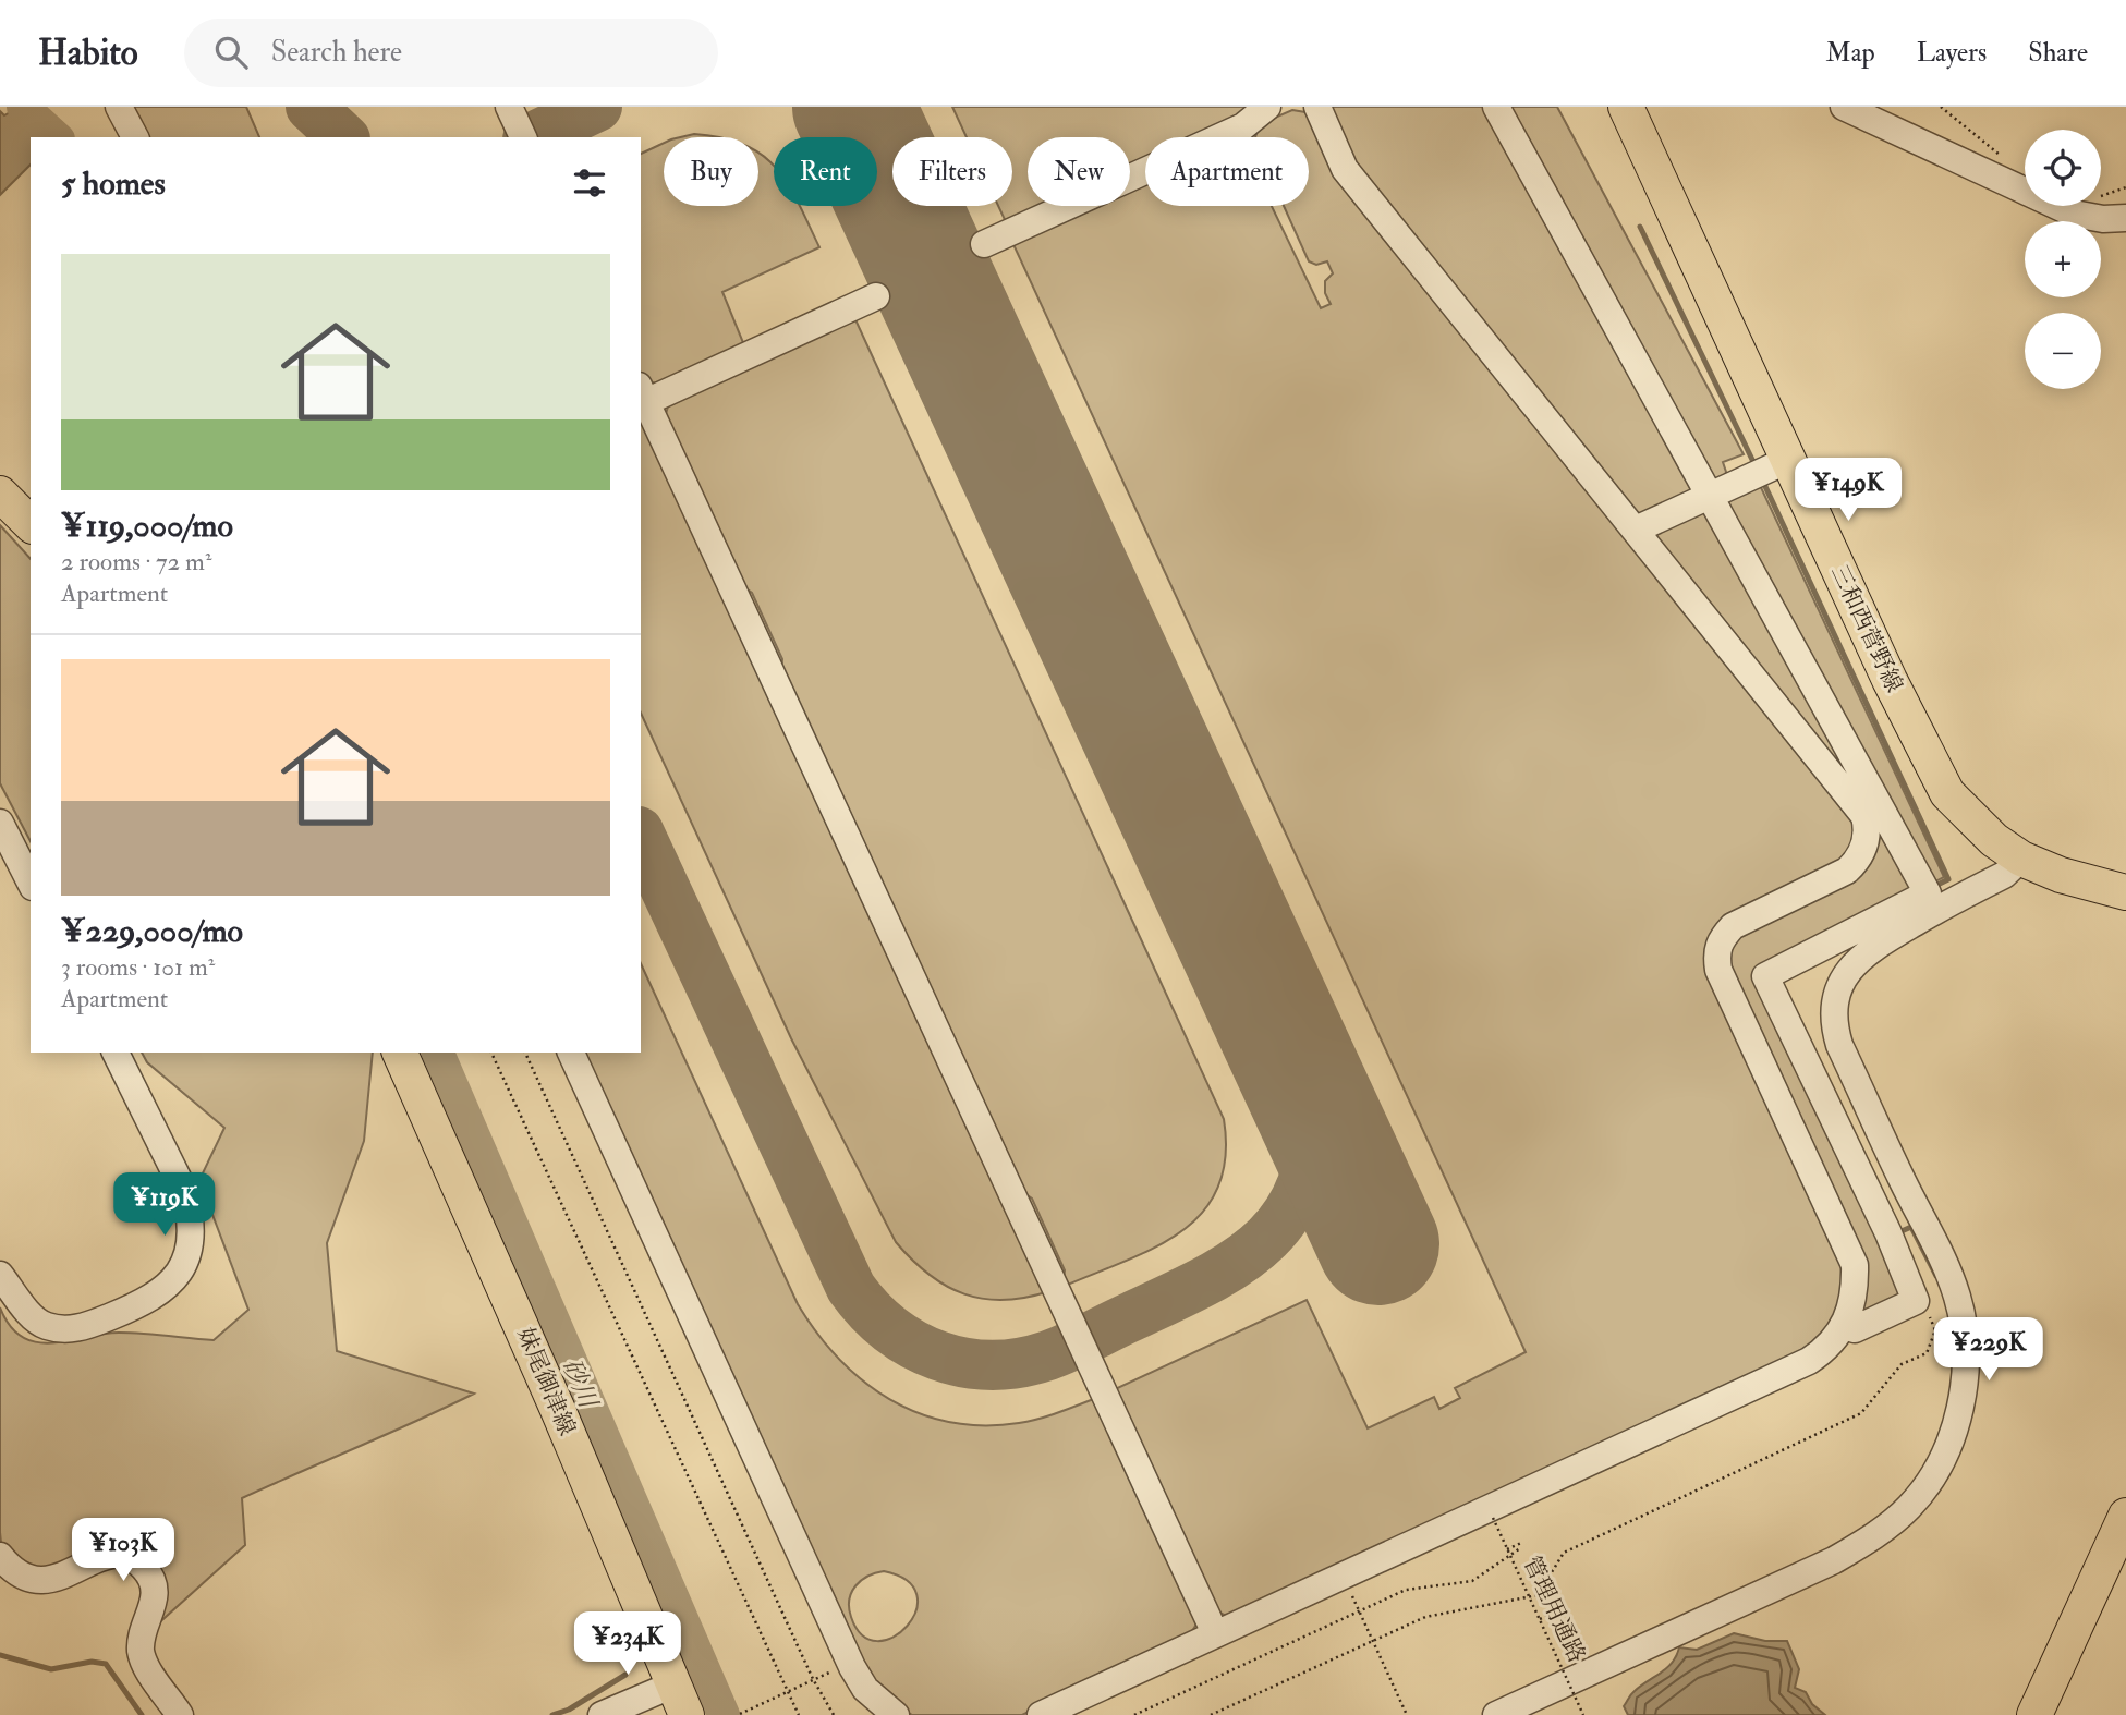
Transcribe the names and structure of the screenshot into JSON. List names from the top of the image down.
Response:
{
  "streets": {
    "main road": ["三和西菅野線", "妹尾御津線"],
    "path": ["管理用通路"]
  },
  "water": ["砂川"],
  "page": {
    "header": "Habito",
    "search": "Search here",
    "nav": ["Map", "Layers", "Share"],
    "map_buttons": ["+", "−"],
    "chip": [
      "Buy",
      "Rent",
      "Filters",
      "New",
      "Apartment"
    ],
    "heading": "5 homes",
    "list": [
      {
        "name": "¥119,000/mo",
        "note": "2 rooms · 72 m² · Apartment"
      },
      {
        "name": "¥229,000/mo",
        "note": "3 rooms · 101 m² · Apartment"
      }
    ],
    "price": [
      "¥149K",
      "¥119K",
      "¥229K",
      "¥103K",
      "¥234K"
    ]
  }
}
